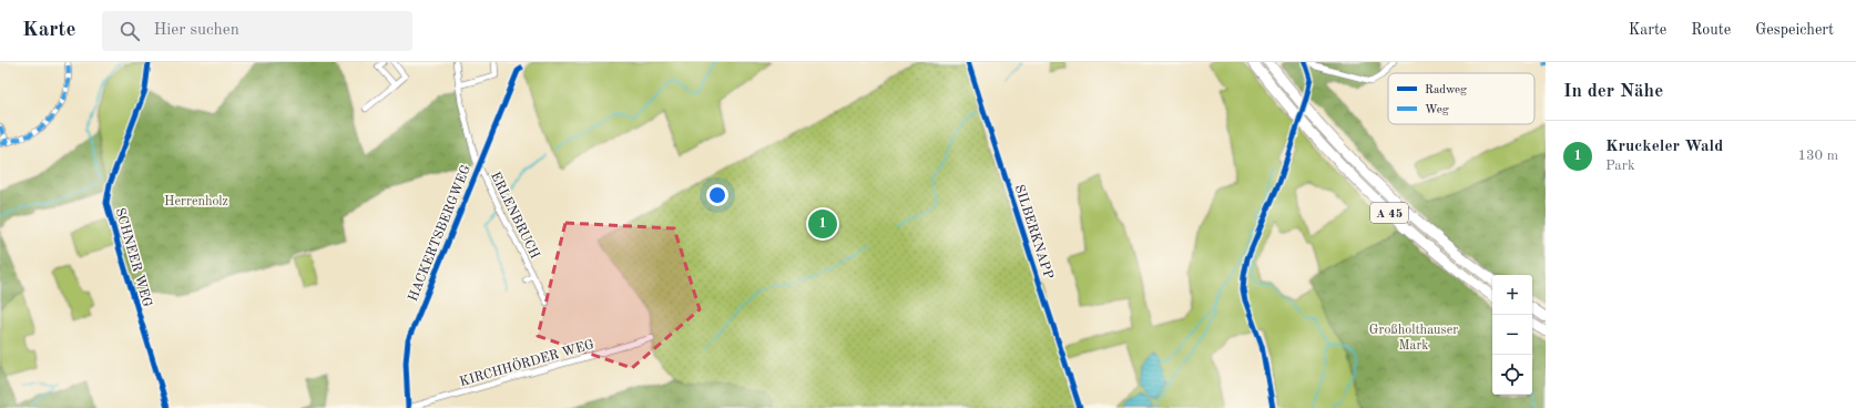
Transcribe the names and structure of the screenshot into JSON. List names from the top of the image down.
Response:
{
  "streets": {
    "highway": ["A 45"],
    "street": [
      "ERLENBRUCH",
      "SILBERKNAPP",
      "HACKERTSBERGWEG",
      "SCHNEER WEG",
      "KIRCHHÖRDER WEG"
    ]
  },
  "crossings": [
    ["ERLENBRUCH", "HACKERTSBERGWEG"],
    ["HACKERTSBERGWEG", "KIRCHHÖRDER WEG"]
  ],
  "parks": ["Herrenholz", "Großholthauser Mark"],
  "legend": ["Radweg", "Weg"],
  "page": {
    "header": "Karte",
    "search": "Hier suchen",
    "nav": ["Karte", "Route", "Gespeichert"],
    "heading": "In der Nähe",
    "list": [
      {
        "mark": "1",
        "name": "Kruckeler Wald",
        "note": "Park",
        "value": "130 m"
      }
    ],
    "pins": "1",
    "map_buttons": ["+", "−"]
  }
}
